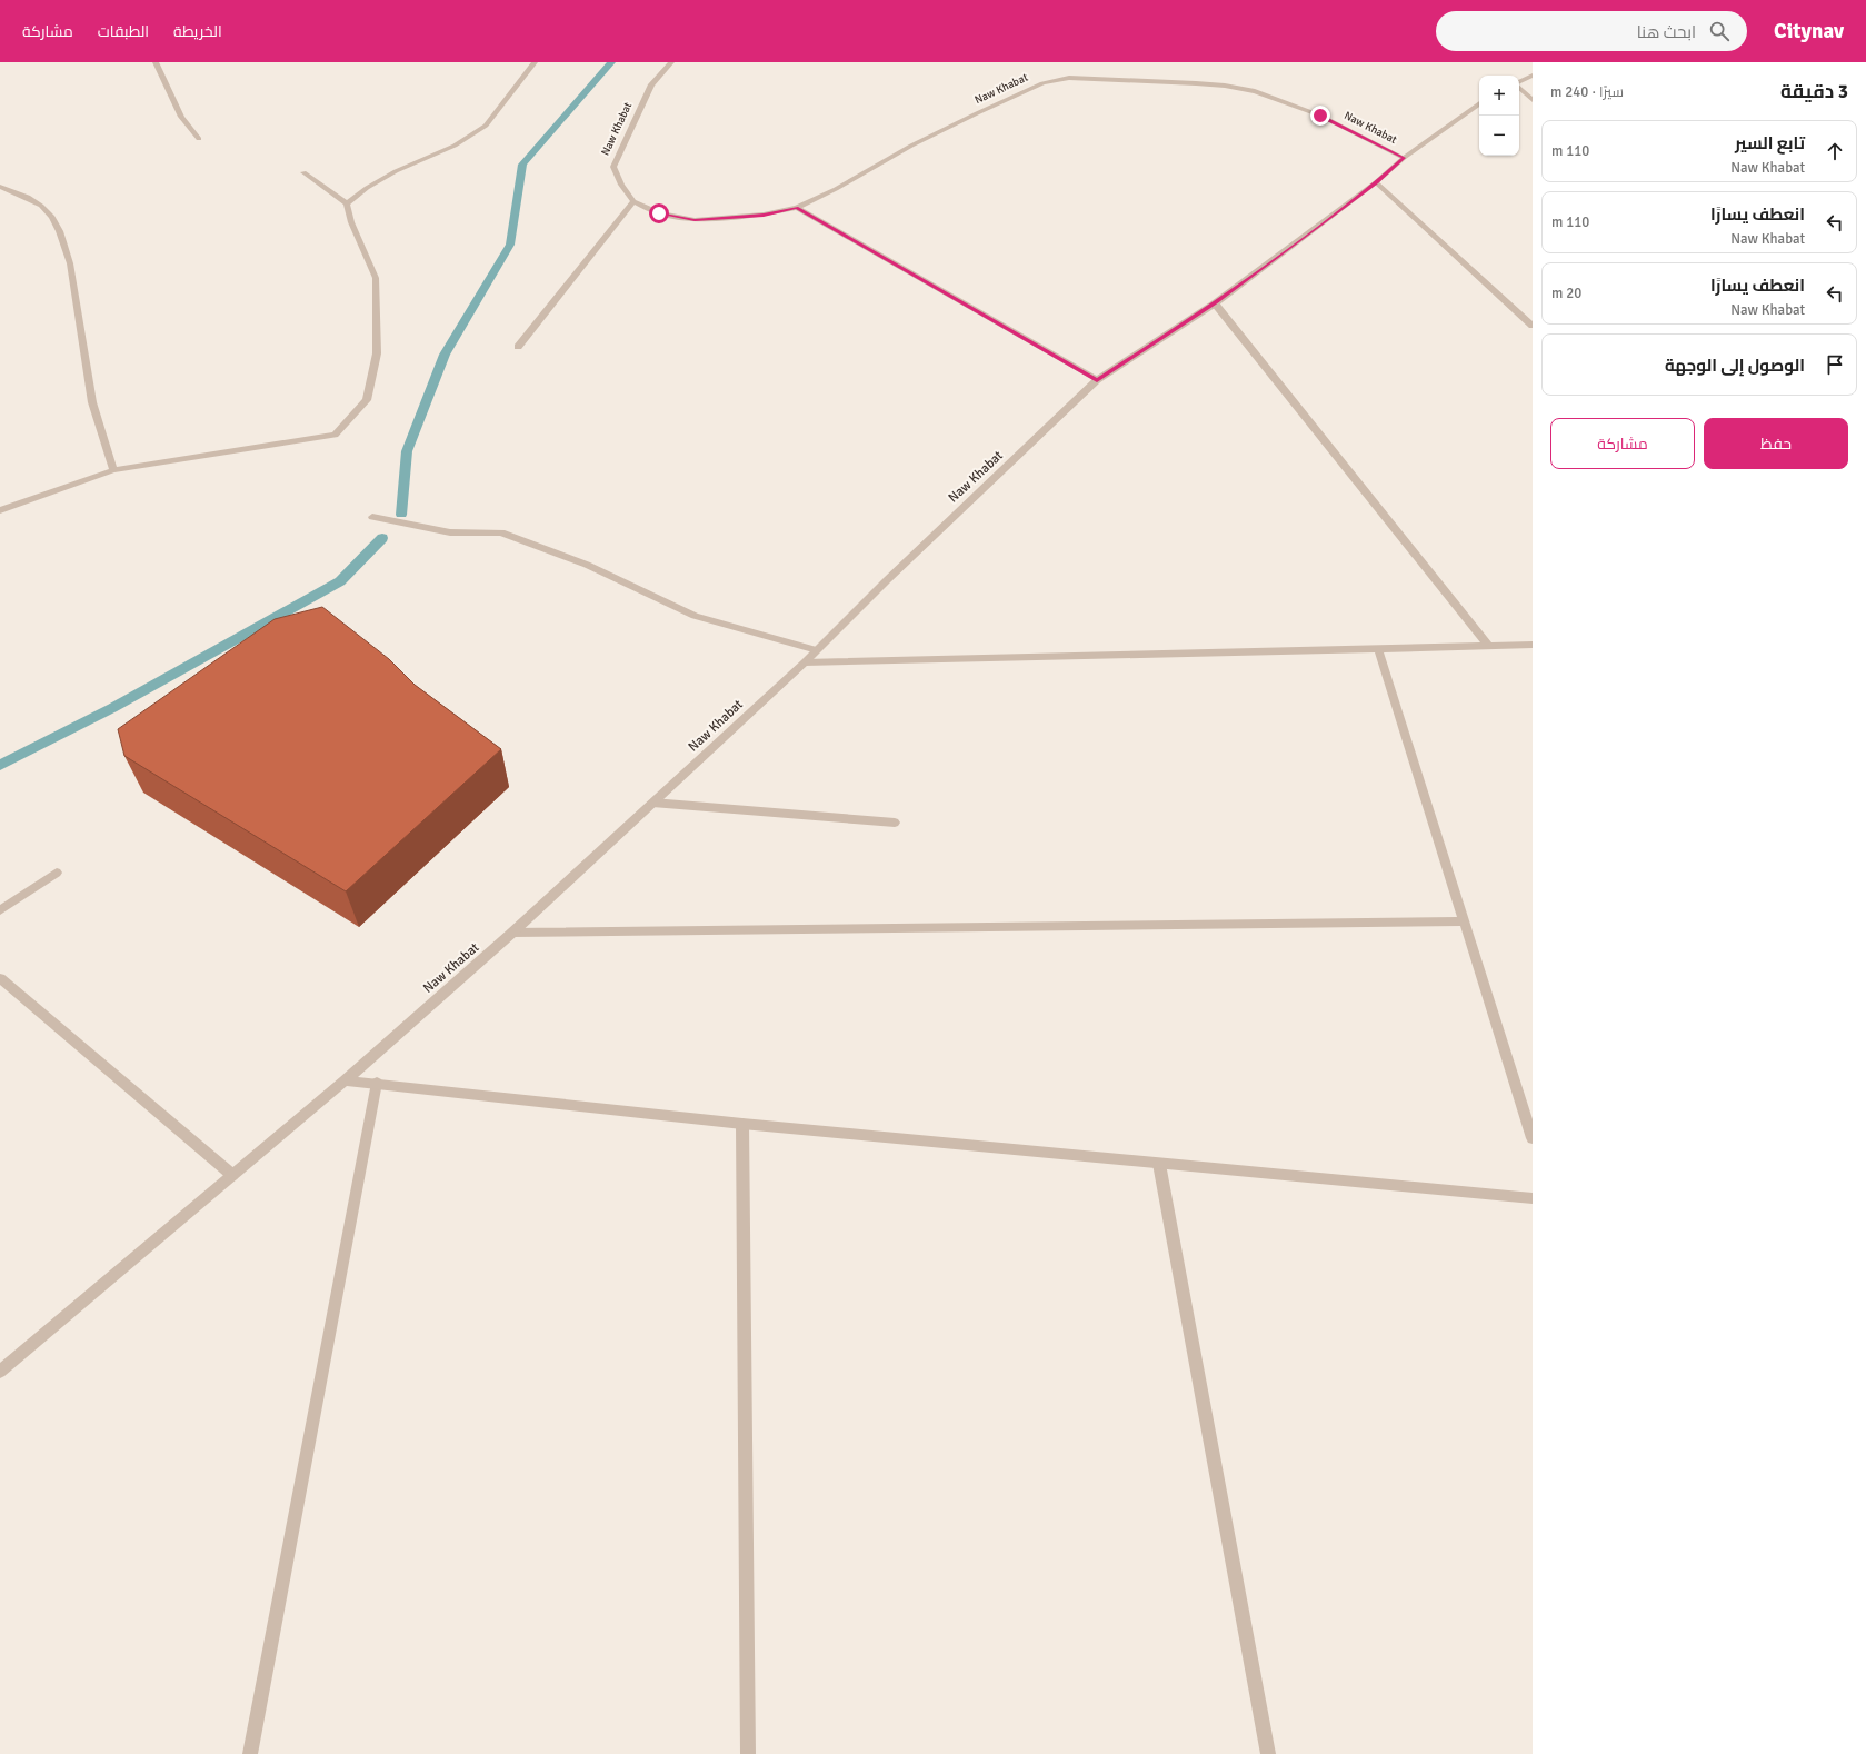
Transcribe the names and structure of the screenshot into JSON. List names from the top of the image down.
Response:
{
  "streets": {
    "street": ["Naw Khabat"]
  },
  "page": {
    "header": "Citynav",
    "search": "ابحث هنا",
    "nav": ["الخريطة", "الطبقات", "مشاركة"],
    "heading": ["3 دقيقة", "سيرًا · 240 m"],
    "map_buttons": ["+", "−"],
    "list": [
      ["تابع السير", "Naw Khabat", "110 m"],
      ["انعطف يسارًا", "Naw Khabat", "110 m"],
      ["انعطف يسارًا", "Naw Khabat", "20 m"],
      "الوصول إلى الوجهة"
    ],
    "buttons": ["حفظ", "مشاركة"]
  }
}
